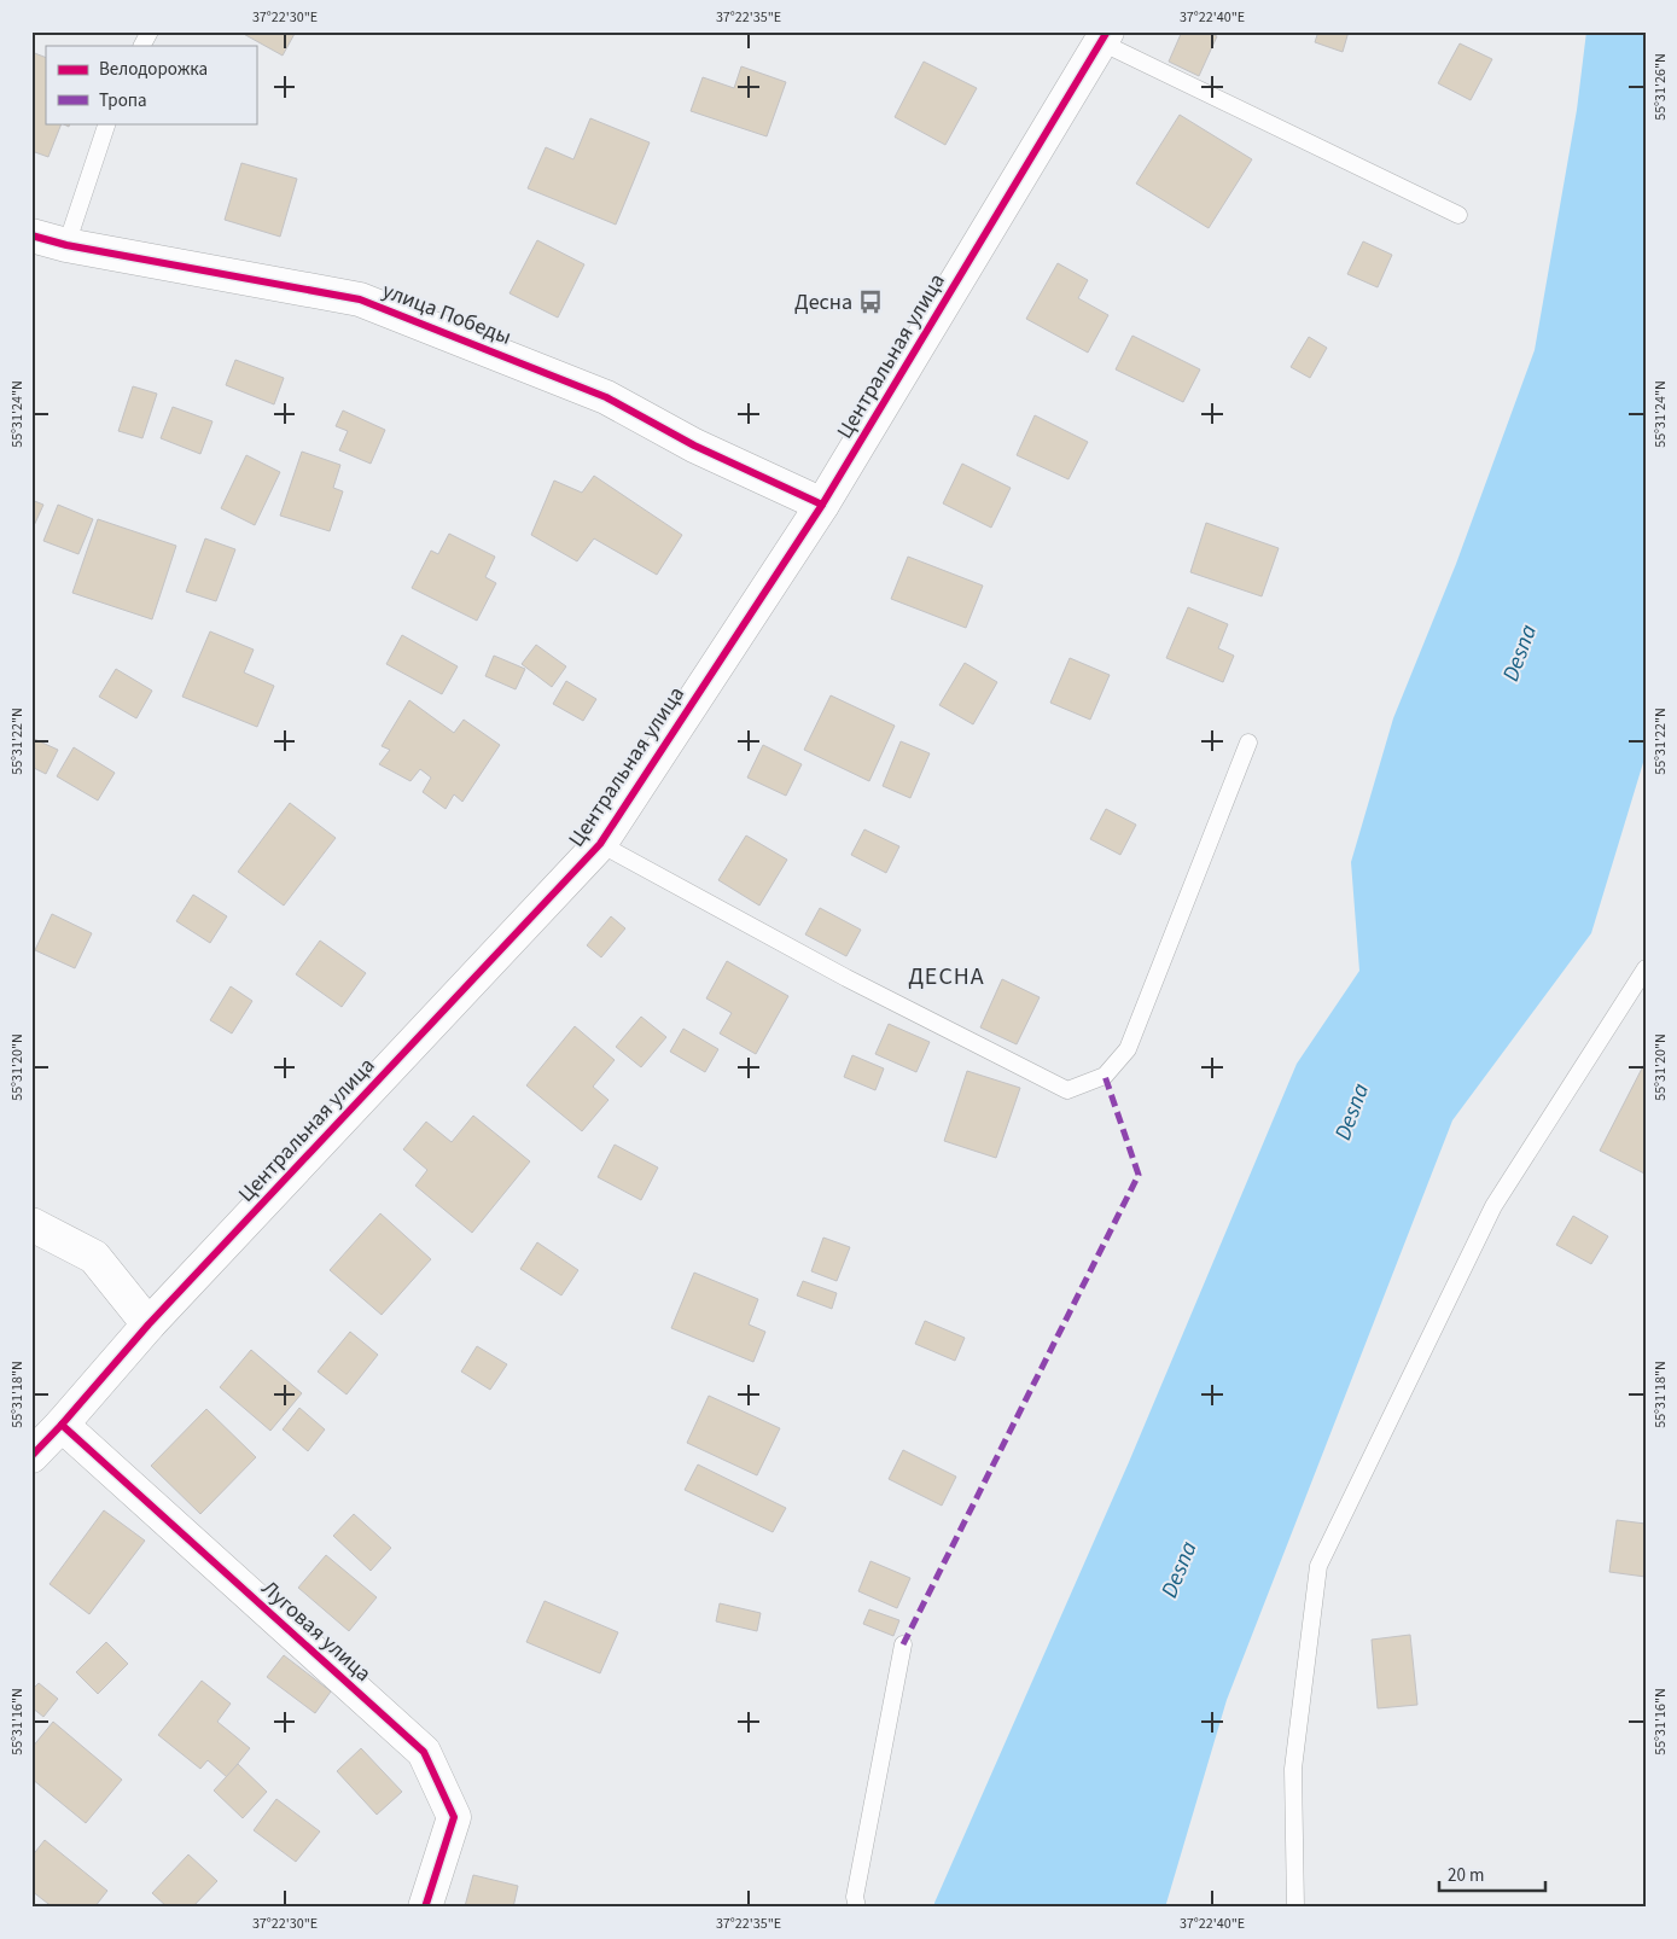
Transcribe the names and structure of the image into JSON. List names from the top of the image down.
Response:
{
  "streets": {
    "street": ["улица Победы", "Центральная улица", "Луговая улица"]
  },
  "crossings": [
    ["улица Победы", "Центральная улица"],
    ["Центральная улица", "Луговая улица"]
  ],
  "districts": ["ДЕСНА"],
  "water": ["Desna"],
  "places": {
    "bus stop": ["Десна"]
  },
  "legend": ["Велодорожка", "Тропа"],
  "scale_bar": "20 m",
  "coordinates": [
    "37°22'30\"E",
    "37°22'35\"E",
    "37°22'40\"E",
    "55°31'26\"N",
    "55°31'24\"N",
    "55°31'22\"N",
    "55°31'20\"N",
    "55°31'18\"N",
    "55°31'16\"N"
  ]
}
